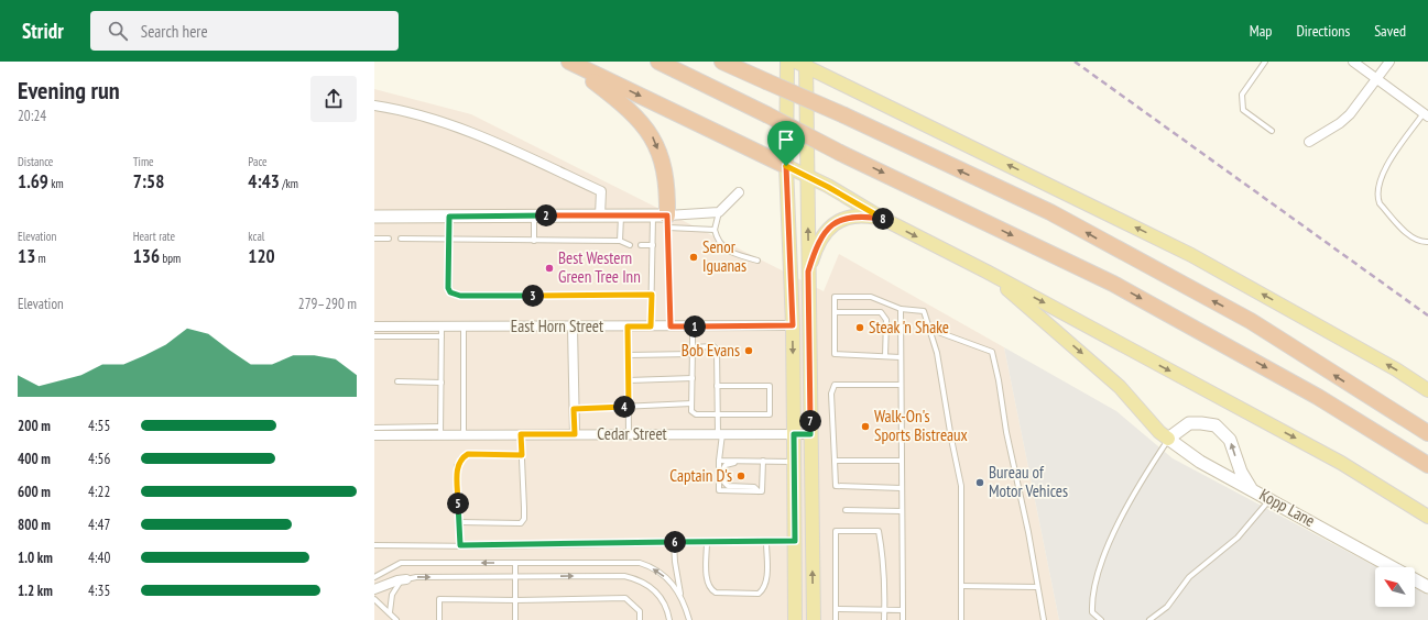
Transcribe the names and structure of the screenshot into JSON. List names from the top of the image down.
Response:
{
  "streets": {
    "street": ["East Horn Street", "Cedar Street", "Kopp Lane"]
  },
  "places": [
    "Senor Iguanas",
    "Best Western Green Tree Inn",
    "Steak 'n Shake",
    "Bob Evans",
    "Walk-On's Sports Bistreaux",
    "Captain D's",
    "Bureau of Motor Vehices"
  ],
  "north": "top left",
  "page": {
    "header": "Stridr",
    "search": "Search here",
    "nav": ["Map", "Directions", "Saved"],
    "heading": ["Evening run", "20:24"],
    "stats": [
      ["Distance", "1.69 km"],
      ["Time", "7:58"],
      ["Pace", "4:43 /km"],
      ["Elevation", "13 m"],
      ["Heart rate", "136 bpm"],
      ["kcal", "120"]
    ],
    "pins": [
      "2",
      "8",
      "3",
      "1",
      "4",
      "7",
      "5",
      "6"
    ],
    "chart": ["Elevation", "279–290 m"],
    "list": [
      {
        "name": "200 m",
        "note": "4:55"
      },
      {
        "name": "400 m",
        "note": "4:56"
      },
      {
        "name": "600 m",
        "note": "4:22"
      },
      {
        "name": "800 m",
        "note": "4:47"
      },
      {
        "name": "1.0 km",
        "note": "4:40"
      },
      {
        "name": "1.2 km",
        "note": "4:35"
      }
    ]
  }
}
